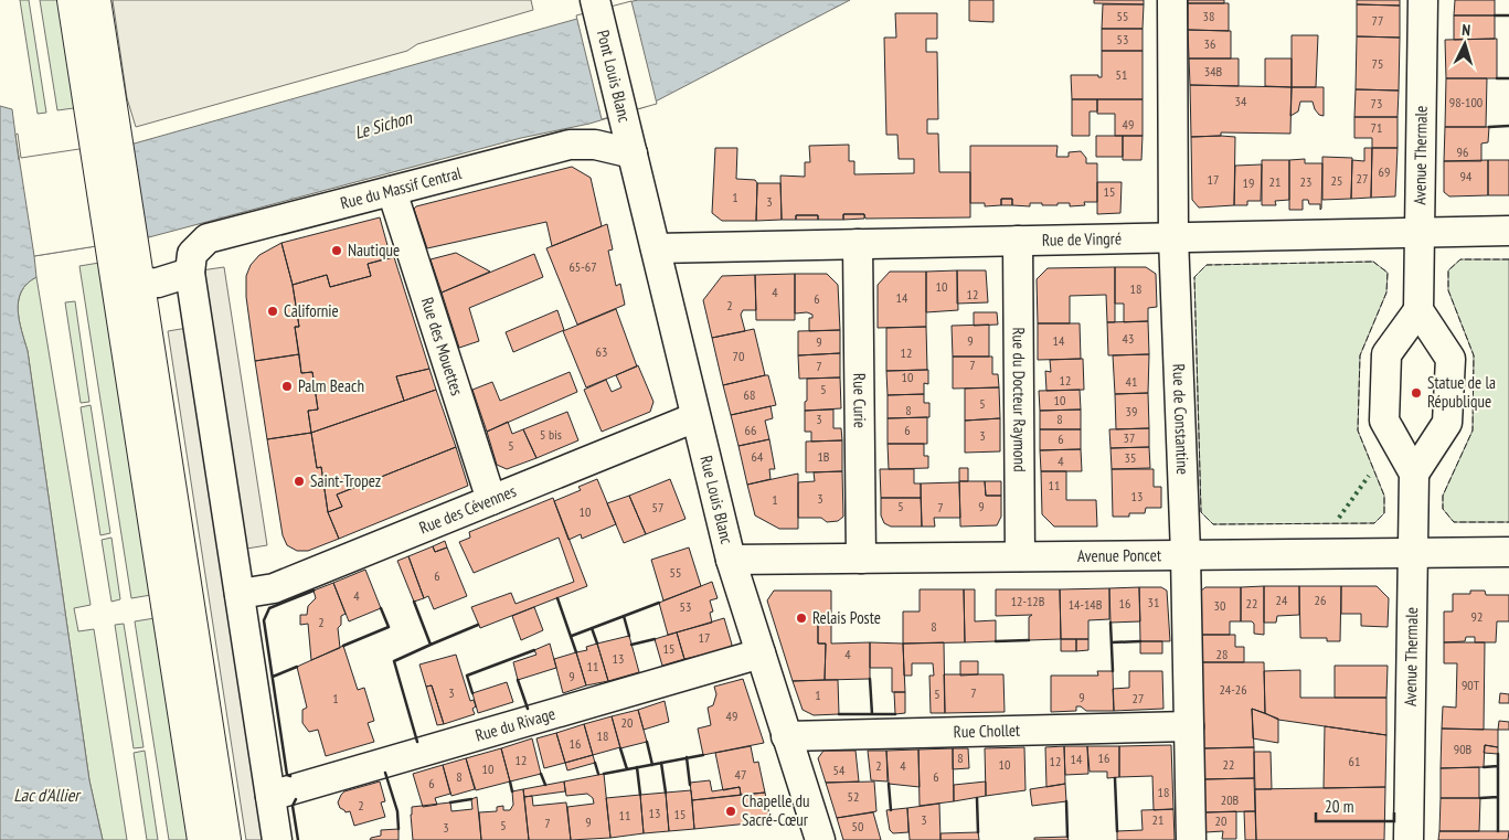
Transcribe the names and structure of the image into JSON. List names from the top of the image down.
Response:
{
  "streets": {
    "street": [
      "Pont Louis Blanc",
      "Avenue Thermale",
      "Rue du Massif Central",
      "Rue de Vingré",
      "Rue des Mouettes",
      "Rue du Docteur Raymond",
      "Rue Curie",
      "Rue de Constantine",
      "Rue Louis Blanc",
      "Rue des Cévennes",
      "Avenue Poncet",
      "Rue du Rivage",
      "Rue Chollet"
    ]
  },
  "crossings": [
    ["Pont Louis Blanc", "Rue du Massif Central"],
    ["Pont Louis Blanc", "Rue Louis Blanc"],
    ["Avenue Thermale", "Rue de Vingré"],
    ["Avenue Thermale", "Avenue Poncet"],
    ["Rue du Massif Central", "Rue des Mouettes"],
    ["Rue du Massif Central", "Rue Louis Blanc"],
    ["Rue de Vingré", "Rue du Docteur Raymond"],
    ["Rue de Vingré", "Rue Curie"],
    ["Rue de Vingré", "Rue de Constantine"],
    ["Rue de Vingré", "Rue Louis Blanc"],
    ["Rue des Mouettes", "Rue des Cévennes"],
    ["Rue du Docteur Raymond", "Avenue Poncet"],
    ["Rue Curie", "Avenue Poncet"],
    ["Rue de Constantine", "Avenue Poncet"],
    ["Rue de Constantine", "Rue Chollet"],
    ["Rue Louis Blanc", "Rue des Cévennes"],
    ["Rue Louis Blanc", "Avenue Poncet"],
    ["Rue Louis Blanc", "Rue du Rivage"],
    ["Rue Louis Blanc", "Rue Chollet"]
  ],
  "water": ["Le Sichon", "Lac d'Allier"],
  "places": [
    "Nautique",
    "Californie",
    "Palm Beach",
    "Statue de la République",
    "Saint-Tropez",
    "Relais Poste",
    "Chapelle du Sacré-Cœur"
  ],
  "house_numbers": [
    "55",
    "38",
    "77",
    "53",
    "36",
    "75",
    "34B",
    "51",
    "34",
    "98-100",
    "73",
    "49",
    "71",
    "96",
    "69",
    "94",
    "27",
    "17",
    "25",
    "21",
    "23",
    "19",
    "15",
    "1",
    "3",
    "65-67",
    "10",
    "18",
    "4",
    "12",
    "14",
    "6",
    "2",
    "43",
    "9",
    "14",
    "9",
    "63",
    "12",
    "70",
    "7",
    "7",
    "10",
    "12",
    "41",
    "5",
    "68",
    "10",
    "5",
    "8",
    "39",
    "3",
    "8",
    "66",
    "6",
    "5 bis",
    "3",
    "37",
    "6",
    "5",
    "64",
    "1B",
    "35",
    "4",
    "11",
    "13",
    "3",
    "1",
    "5",
    "9",
    "57",
    "7",
    "10",
    "55",
    "6",
    "4",
    "24",
    "26",
    "12-12B",
    "31",
    "16",
    "22",
    "14-14B",
    "30",
    "53",
    "92",
    "2",
    "8",
    "17",
    "15",
    "4",
    "28",
    "13",
    "11",
    "9",
    "90T",
    "24-26",
    "3",
    "7",
    "5",
    "1",
    "9",
    "1",
    "27",
    "49",
    "20",
    "18",
    "16",
    "90B",
    "8",
    "16",
    "14",
    "12",
    "12",
    "61",
    "10",
    "22",
    "2",
    "4",
    "10",
    "54",
    "47",
    "8",
    "6",
    "6",
    "18",
    "52",
    "20B",
    "2",
    "13",
    "15",
    "11",
    "3",
    "21",
    "20",
    "9",
    "7",
    "5",
    "50",
    "3"
  ],
  "scale_bar": "20 m",
  "north": "top"
}
